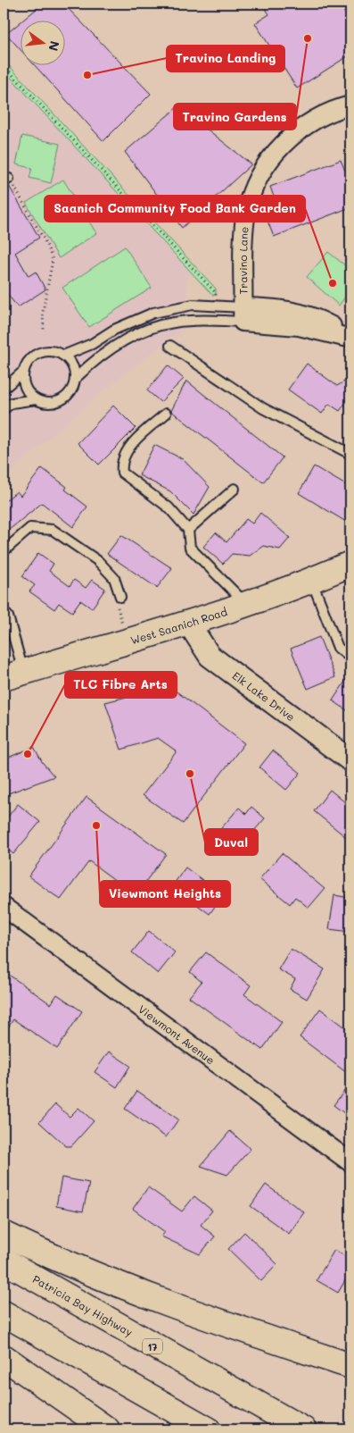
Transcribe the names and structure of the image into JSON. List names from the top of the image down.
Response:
{
  "streets": {
    "main road": ["West Saanich Road", "Patricia Bay Highway", "17"],
    "street": ["Travino Lane", "Elk Lake Drive", "Viewmont Avenue"]
  },
  "crossings": [
    ["West Saanich Road", "Elk Lake Drive"]
  ],
  "places": [
    "Travino Gardens",
    "Travino Landing",
    "Saanich Community Food Bank Garden",
    "TLC Fibre Arts",
    "Duval",
    "Viewmont Heights"
  ],
  "north": "right"
}
